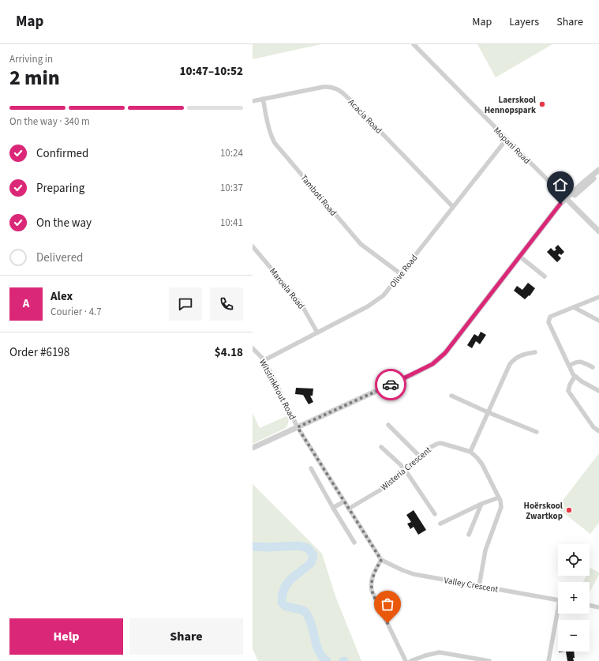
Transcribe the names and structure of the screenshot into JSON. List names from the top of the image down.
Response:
{
  "streets": {
    "street": [
      "Acacia Road",
      "Mopani Road",
      "Tamboti Road",
      "Olive Road",
      "Maroela Road",
      "Witstinkhout Road",
      "Wisteria Crescent",
      "Valley Crescent"
    ]
  },
  "crossings": [
    ["Acacia Road", "Tamboti Road"],
    ["Acacia Road", "Olive Road"],
    ["Mopani Road", "Olive Road"],
    ["Tamboti Road", "Olive Road"],
    ["Olive Road", "Maroela Road"],
    ["Olive Road", "Witstinkhout Road"],
    ["Witstinkhout Road", "Wisteria Crescent"],
    ["Witstinkhout Road", "Valley Crescent"]
  ],
  "places": ["Laerskool Hennopspark", "Hoërskool Zwartkop"],
  "page": {
    "header": "Map",
    "nav": ["Map", "Layers", "Share"],
    "heading": ["2 min", "Arriving in", "10:47–10:52"],
    "panel": [
      "Alex",
      "Courier · 4.7",
      "Order #6198",
      "$4.18"
    ],
    "bar": "On the way · 340 m",
    "list": [
      ["Confirmed", "10:24"],
      ["Preparing", "10:37"],
      ["On the way", "10:41"],
      "Delivered"
    ],
    "round": "A",
    "map_buttons": ["+", "−"],
    "buttons": ["Help", "Share"]
  }
}
